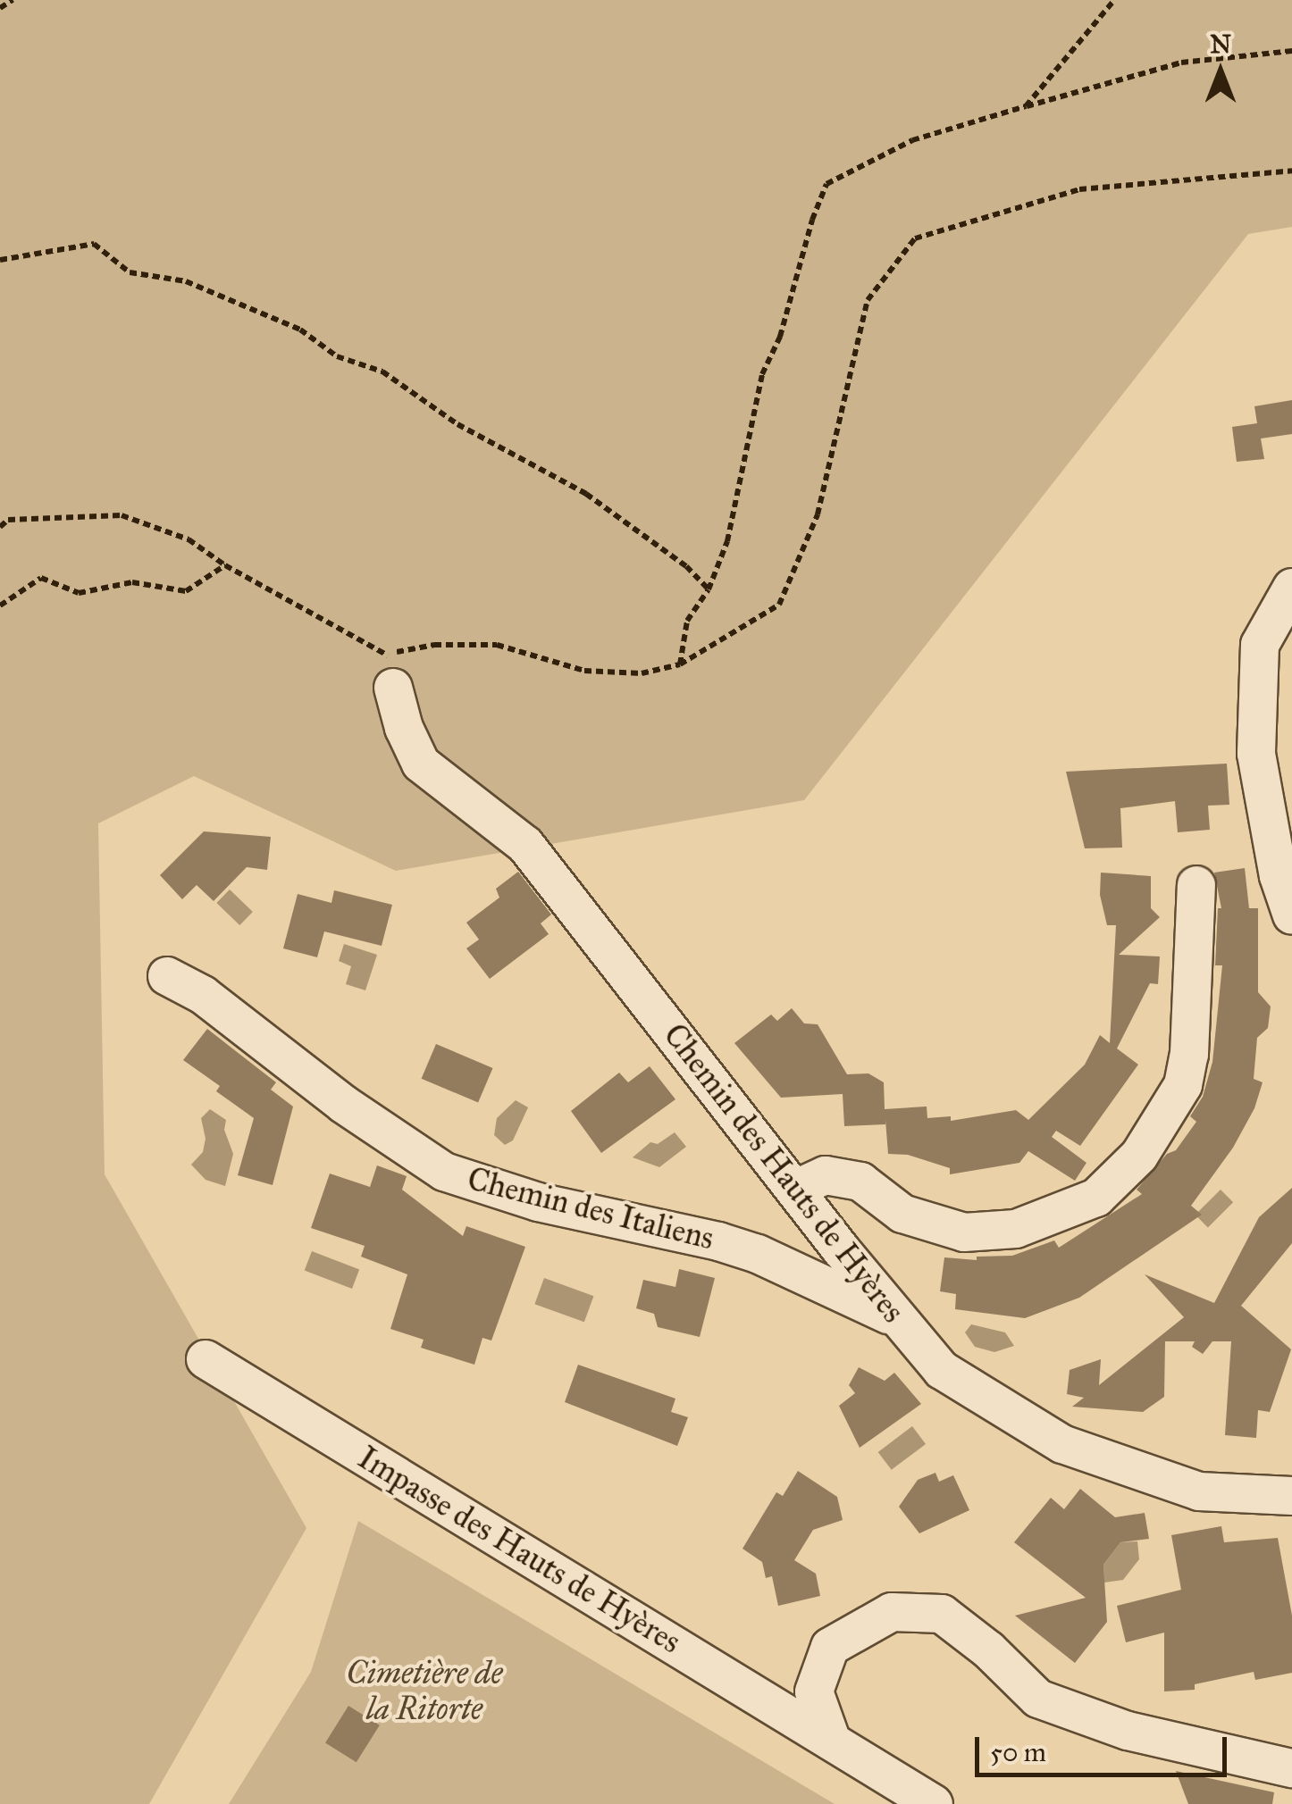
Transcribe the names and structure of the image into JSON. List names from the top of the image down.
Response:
{
  "streets": {
    "street": ["Chemin des Hauts de Hyères", "Chemin des Italiens", "Impasse des Hauts de Hyères"]
  },
  "crossings": [
    ["Chemin des Hauts de Hyères", "Chemin des Italiens"]
  ],
  "parks": ["Cimetière de la Ritorte"],
  "scale_bar": "50 m",
  "north": "top"
}
